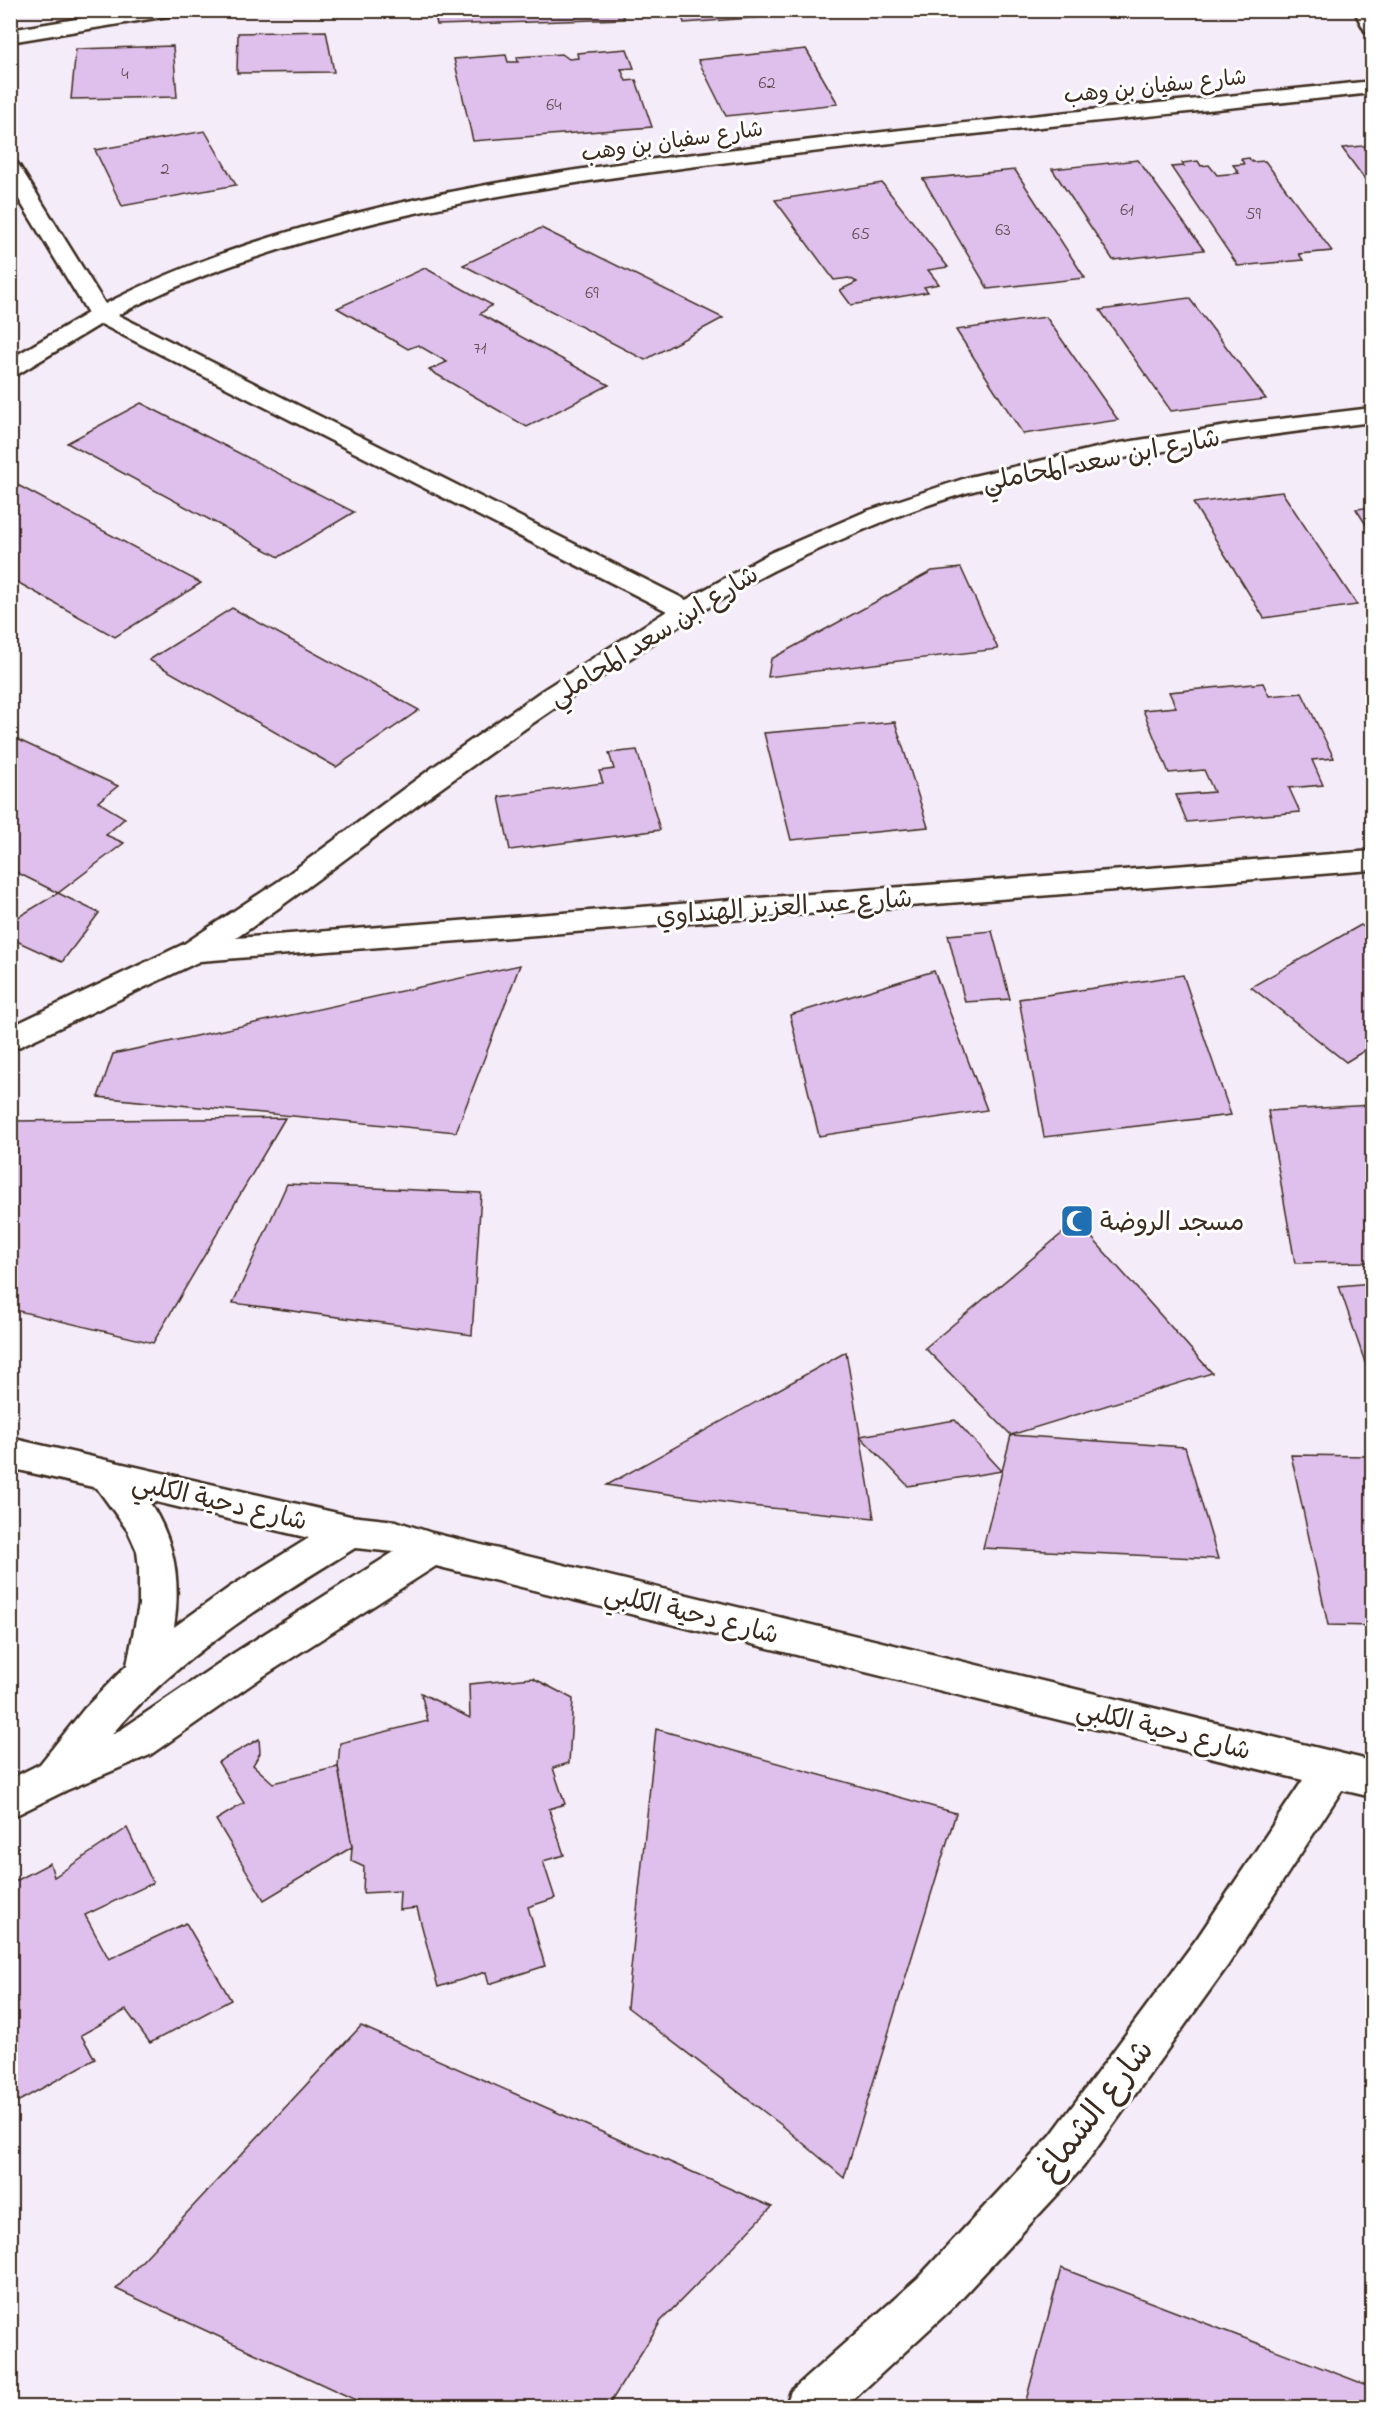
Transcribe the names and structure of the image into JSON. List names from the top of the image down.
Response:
{
  "streets": {
    "street": [
      "شارع سفيان بن وهب",
      "شارع ابن سعد المحاملي",
      "شارع عبد العزيز الهنداوي",
      "شارع دحية الكلبي",
      "شارع الشماغ"
    ]
  },
  "crossings": [
    ["شارع ابن سعد المحاملي", "شارع عبد العزيز الهنداوي"],
    ["شارع دحية الكلبي", "شارع الشماغ"]
  ],
  "places": {
    "mosque": ["مسجد الروضة"]
  },
  "house_numbers": [
    "4",
    "62",
    "64",
    "2",
    "61",
    "59",
    "63",
    "65",
    "69",
    "71"
  ]
}
